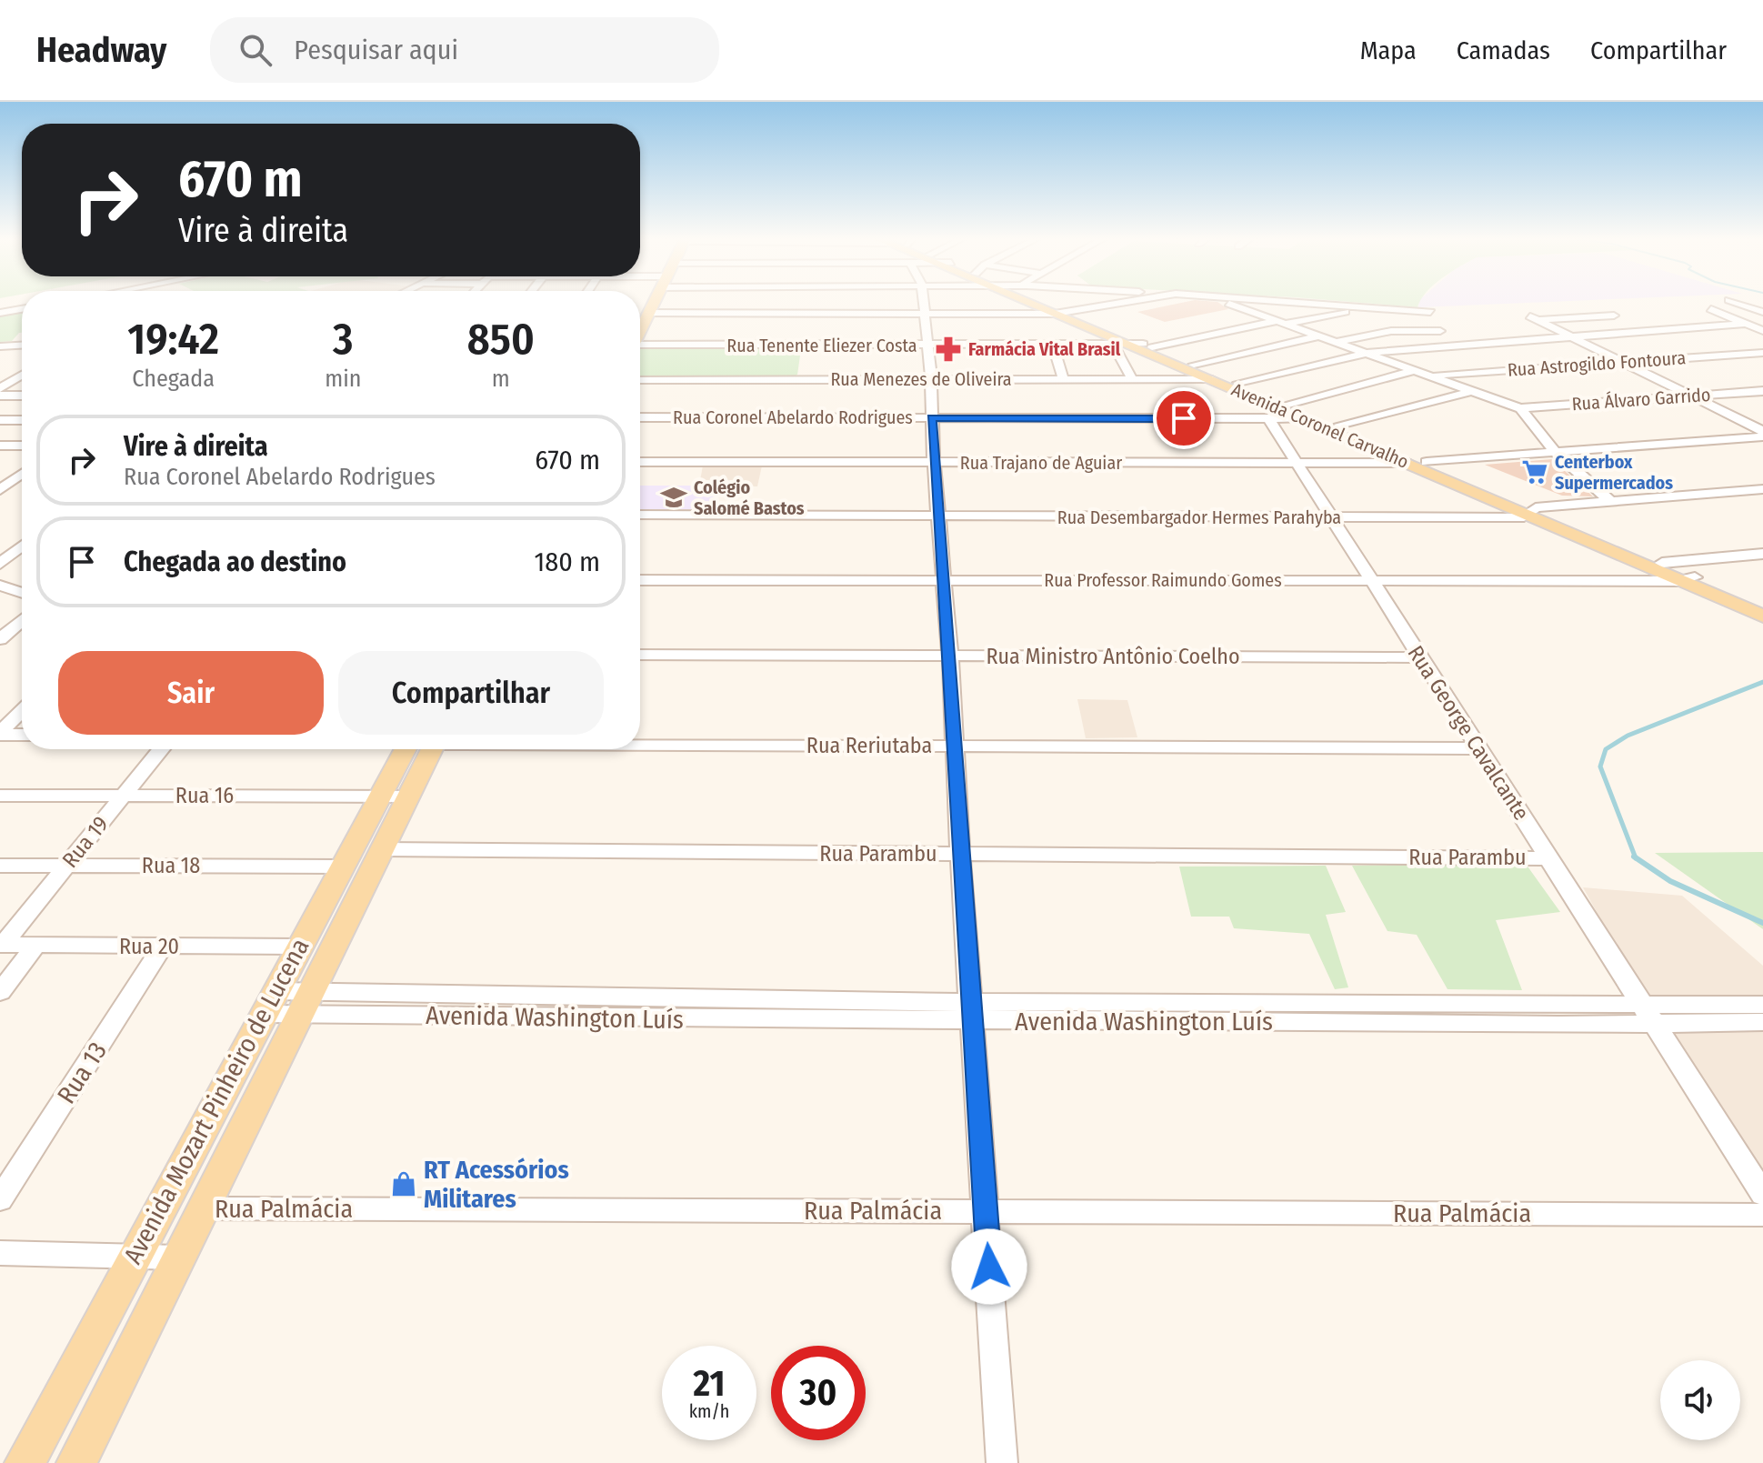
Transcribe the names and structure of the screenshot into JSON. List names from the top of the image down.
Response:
{
  "streets": {
    "main road": ["Avenida Coronel Carvalho", "Avenida Mozart Pinheiro de Lucena"],
    "street": [
      "Rua Tenente Eliezer Costa",
      "Rua Astrogildo Fontoura",
      "Rua Menezes de Oliveira",
      "Rua Álvaro Garrido",
      "Rua Coronel Abelardo Rodrigues",
      "Rua Trajano de Aguiar",
      "Rua Desembargador Hermes Parahyba",
      "Rua Professor Raimundo Gomes",
      "Rua Ministro Antônio Coelho",
      "Rua George Cavalcante",
      "Rua Reriutaba",
      "Rua 16",
      "Rua 19",
      "Rua Parambu",
      "Rua 18",
      "Rua 20",
      "Avenida Washington Luís",
      "Rua 13",
      "Rua Palmácia"
    ]
  },
  "crossings": [
    ["Rua Tenente Eliezer Costa", "Rua Menezes de Oliveira"],
    ["Rua Tenente Eliezer Costa", "Avenida Coronel Carvalho"],
    ["Rua Menezes de Oliveira", "Avenida Coronel Carvalho"],
    ["Rua Coronel Abelardo Rodrigues", "Avenida Coronel Carvalho"],
    ["Rua Coronel Abelardo Rodrigues", "Rua George Cavalcante"],
    ["Avenida Coronel Carvalho", "Rua Trajano de Aguiar"],
    ["Avenida Coronel Carvalho", "Rua Desembargador Hermes Parahyba"],
    ["Avenida Coronel Carvalho", "Rua Professor Raimundo Gomes"],
    ["Rua Trajano de Aguiar", "Rua George Cavalcante"],
    ["Rua Desembargador Hermes Parahyba", "Rua George Cavalcante"],
    ["Rua Professor Raimundo Gomes", "Rua George Cavalcante"],
    ["Rua Ministro Antônio Coelho", "Rua George Cavalcante"],
    ["Rua George Cavalcante", "Rua Reriutaba"],
    ["Rua George Cavalcante", "Rua Parambu"],
    ["Rua George Cavalcante", "Avenida Washington Luís"],
    ["Rua 16", "Rua 19"],
    ["Rua 16", "Avenida Mozart Pinheiro de Lucena"],
    ["Rua 19", "Rua 18"],
    ["Rua 19", "Rua 20"],
    ["Rua Parambu", "Avenida Mozart Pinheiro de Lucena"],
    ["Rua 18", "Avenida Mozart Pinheiro de Lucena"],
    ["Rua 20", "Rua 13"],
    ["Rua 20", "Avenida Mozart Pinheiro de Lucena"],
    ["Avenida Washington Luís", "Avenida Mozart Pinheiro de Lucena"],
    ["Avenida Mozart Pinheiro de Lucena", "Rua Palmácia"]
  ],
  "places": {
    "pharmacy": ["Farmácia Vital Brasil"],
    "supermarket": ["Centerbox Supermercados"],
    "school or university": ["Colégio Salomé Bastos"],
    "shop": ["RT Acessórios Militares"]
  },
  "page": {
    "header": "Headway",
    "search": "Pesquisar aqui",
    "nav": ["Mapa", "Camadas", "Compartilhar"],
    "turn": ["670 m", "Vire à direita"],
    "eta": [
      "19:42",
      "Chegada",
      "3",
      "min",
      "850",
      "m"
    ],
    "list": [
      {
        "name": "Vire à direita",
        "note": "Rua Coronel Abelardo Rodrigues",
        "value": "670 m"
      },
      {
        "name": "Chegada ao destino",
        "value": "180 m"
      }
    ],
    "buttons": ["Sair", "Compartilhar"],
    "speed": "21 km/h",
    "limit": "30"
  }
}
